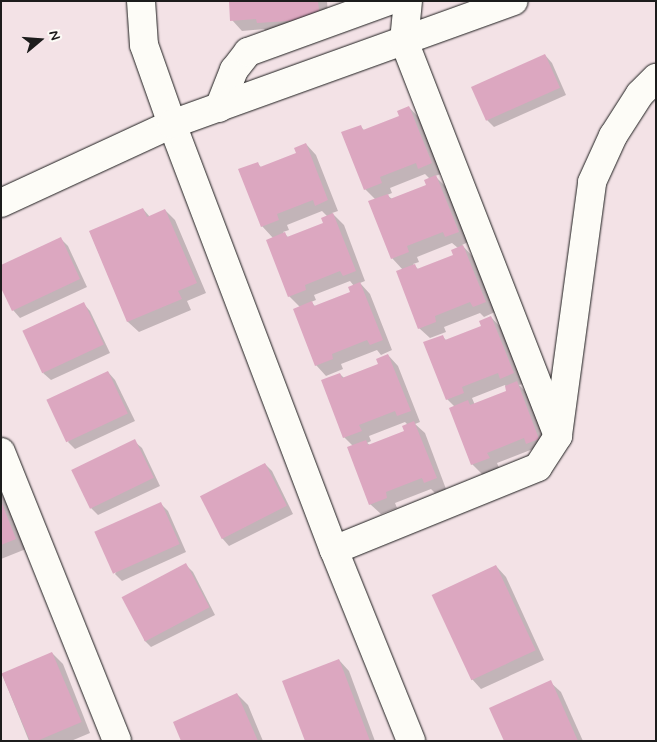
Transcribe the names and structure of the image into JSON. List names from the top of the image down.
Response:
{
  "north": "right"
}
